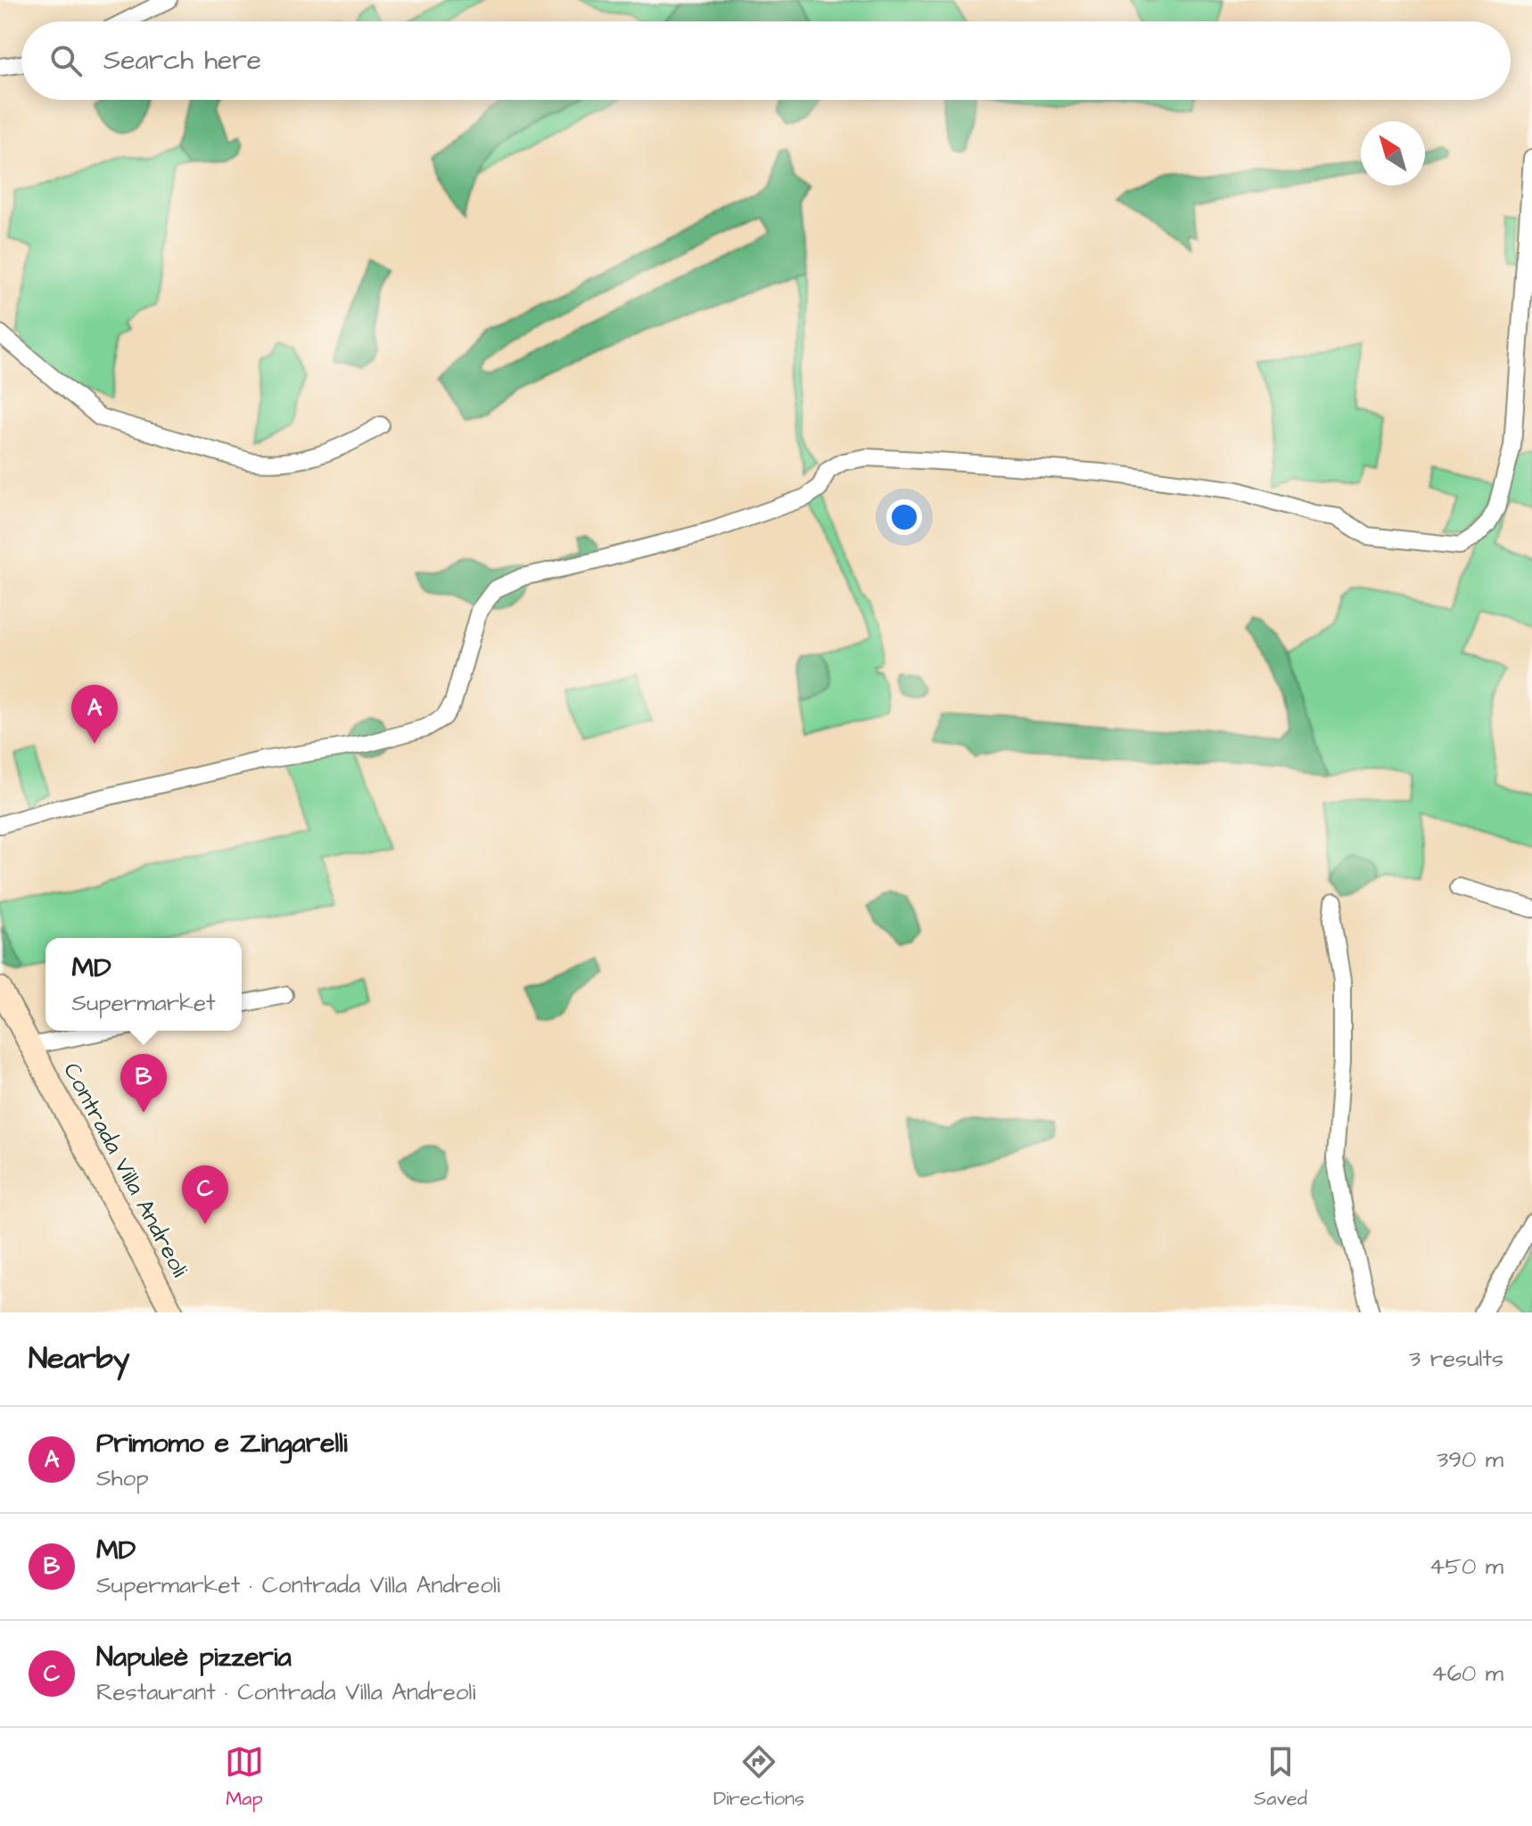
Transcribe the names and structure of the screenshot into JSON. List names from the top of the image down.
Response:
{
  "streets": {
    "main road": ["Contrada Villa Andreoli"]
  },
  "north": "top left",
  "page": {
    "search": "Search here",
    "pins": ["A", "B", "C"],
    "popup": ["MD", "Supermarket"],
    "heading": ["Nearby", "3 results"],
    "list": [
      {
        "mark": "A",
        "name": "Primomo e Zingarelli",
        "note": "Shop",
        "value": "390 m"
      },
      {
        "mark": "B",
        "name": "MD",
        "note": "Supermarket · Contrada Villa Andreoli",
        "value": "450 m"
      },
      {
        "mark": "C",
        "name": "Napuleè pizzeria",
        "note": "Restaurant · Contrada Villa Andreoli",
        "value": "460 m"
      }
    ],
    "nav": ["Map", "Directions", "Saved"]
  }
}
